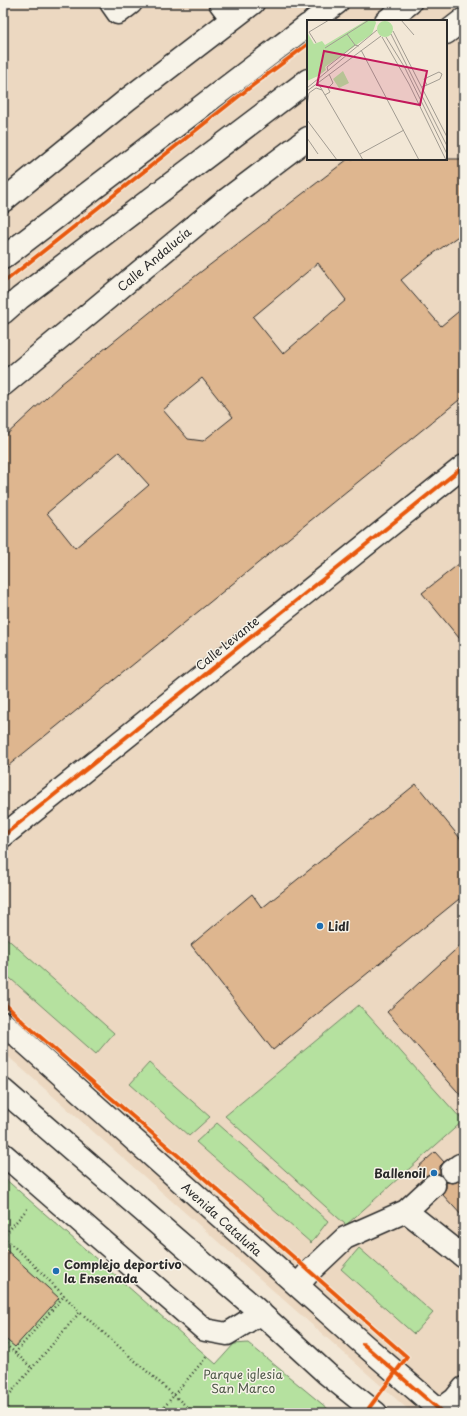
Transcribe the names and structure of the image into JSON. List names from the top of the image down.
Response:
{
  "streets": {
    "street": ["Calle Andalucía", "Calle Levante", "Avenida Cataluña"]
  },
  "parks": ["Parque iglesia San Marco"],
  "places": ["Lidl", "Ballenoil", "Complejo deportivo la Ensenada"]
}
